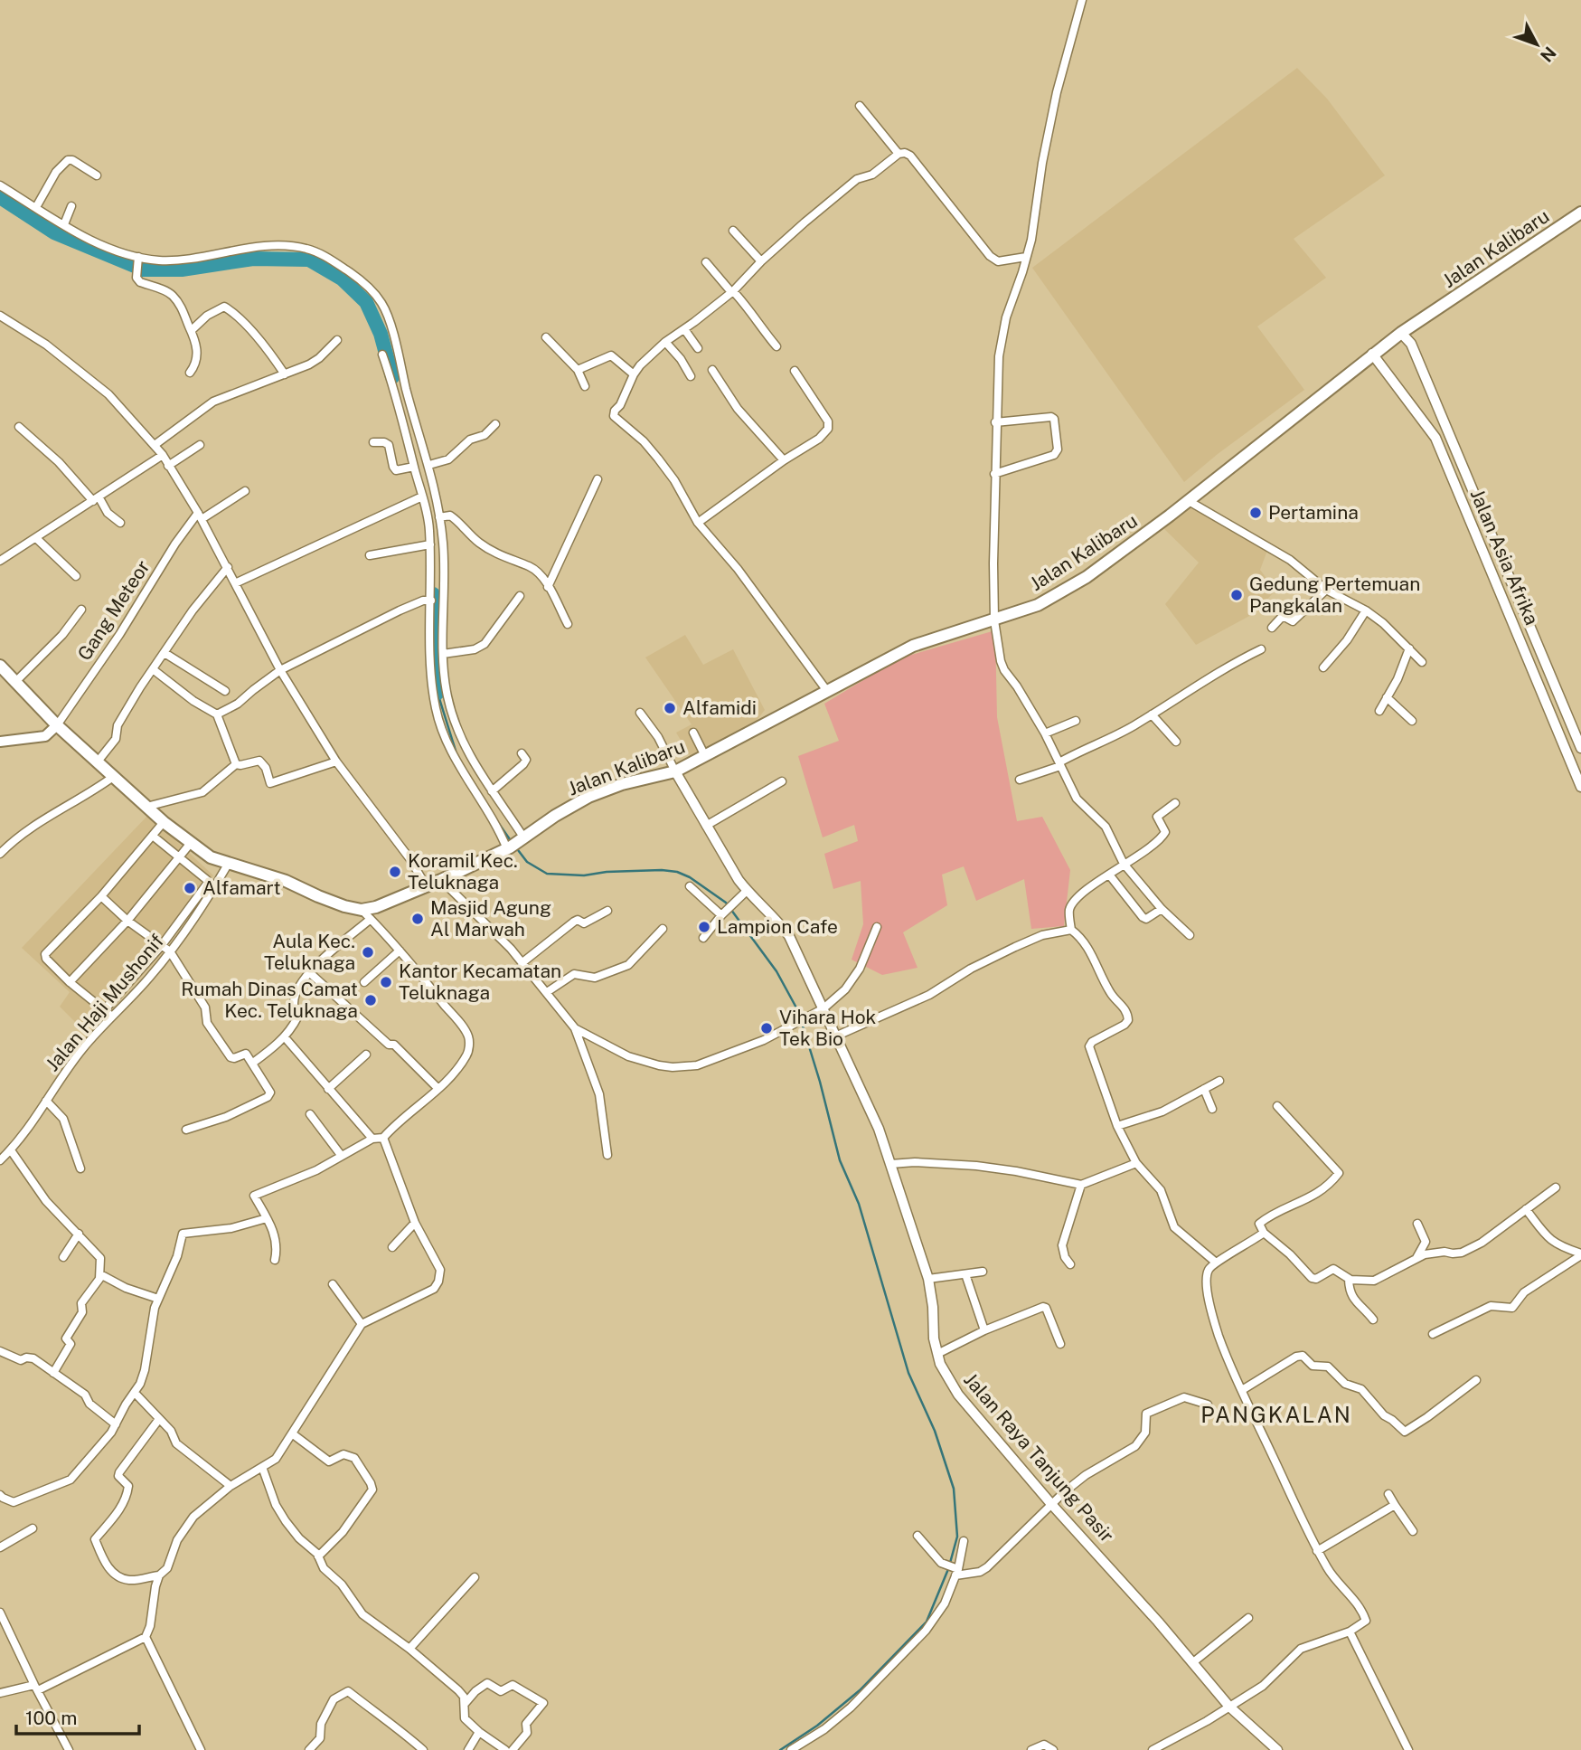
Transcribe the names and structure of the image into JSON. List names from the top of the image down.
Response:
{
  "streets": {
    "main road": ["Jalan Kalibaru"],
    "street": [
      "Jalan Asia Afrika",
      "Gang Meteor",
      "Jalan Haji Mushonif",
      "Jalan Raya Tanjung Pasir"
    ]
  },
  "crossings": [
    ["Jalan Kalibaru", "Jalan Asia Afrika"],
    ["Jalan Kalibaru", "Jalan Raya Tanjung Pasir"]
  ],
  "districts": ["PANGKALAN"],
  "places": [
    "Pertamina",
    "Gedung Pertemuan Pangkalan",
    "Alfamidi",
    "Koramil Kec. Teluknaga",
    "Alfamart",
    "Masjid Agung Al Marwah",
    "Lampion Cafe",
    "Aula Kec. Teluknaga",
    "Kantor Kecamatan Teluknaga",
    "Rumah Dinas Camat Kec. Teluknaga",
    "Vihara Hok Tek Bio"
  ],
  "scale_bar": "100 m",
  "north": "bottom right"
}
